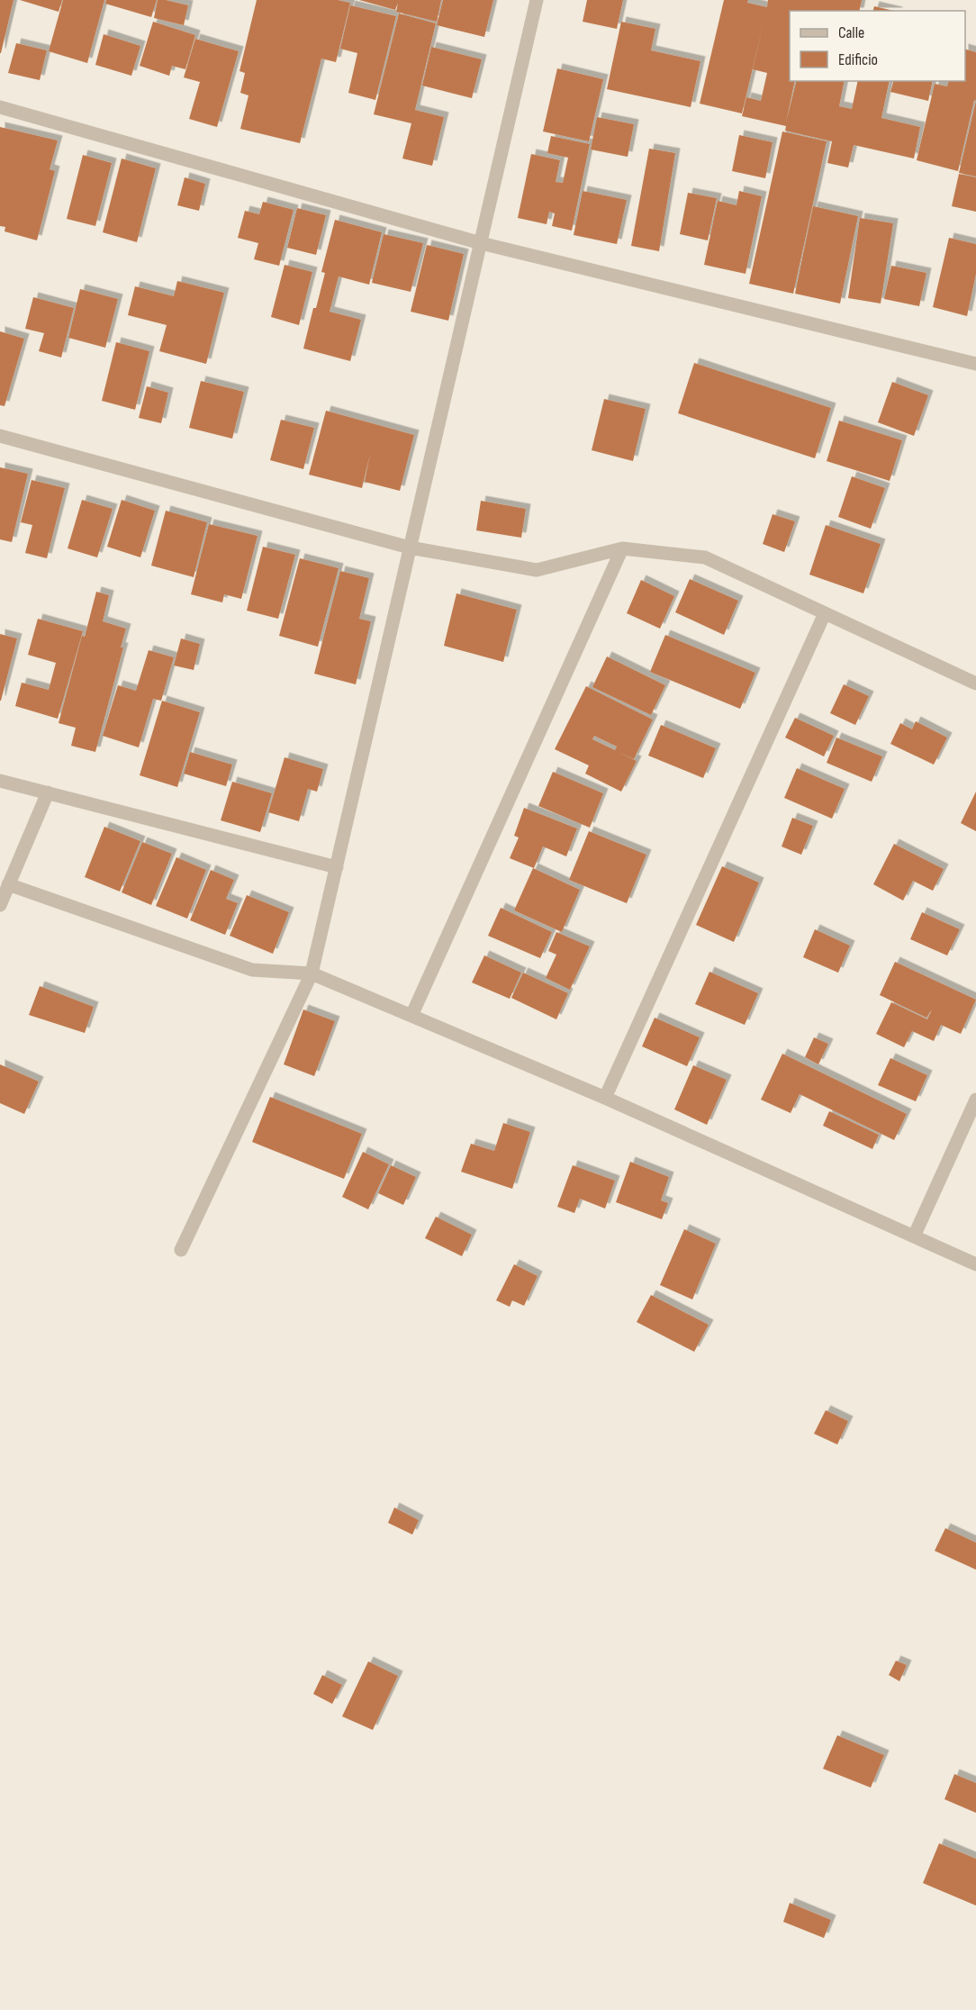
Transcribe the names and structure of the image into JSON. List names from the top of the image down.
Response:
{
  "legend": ["Calle", "Edificio"]
}
